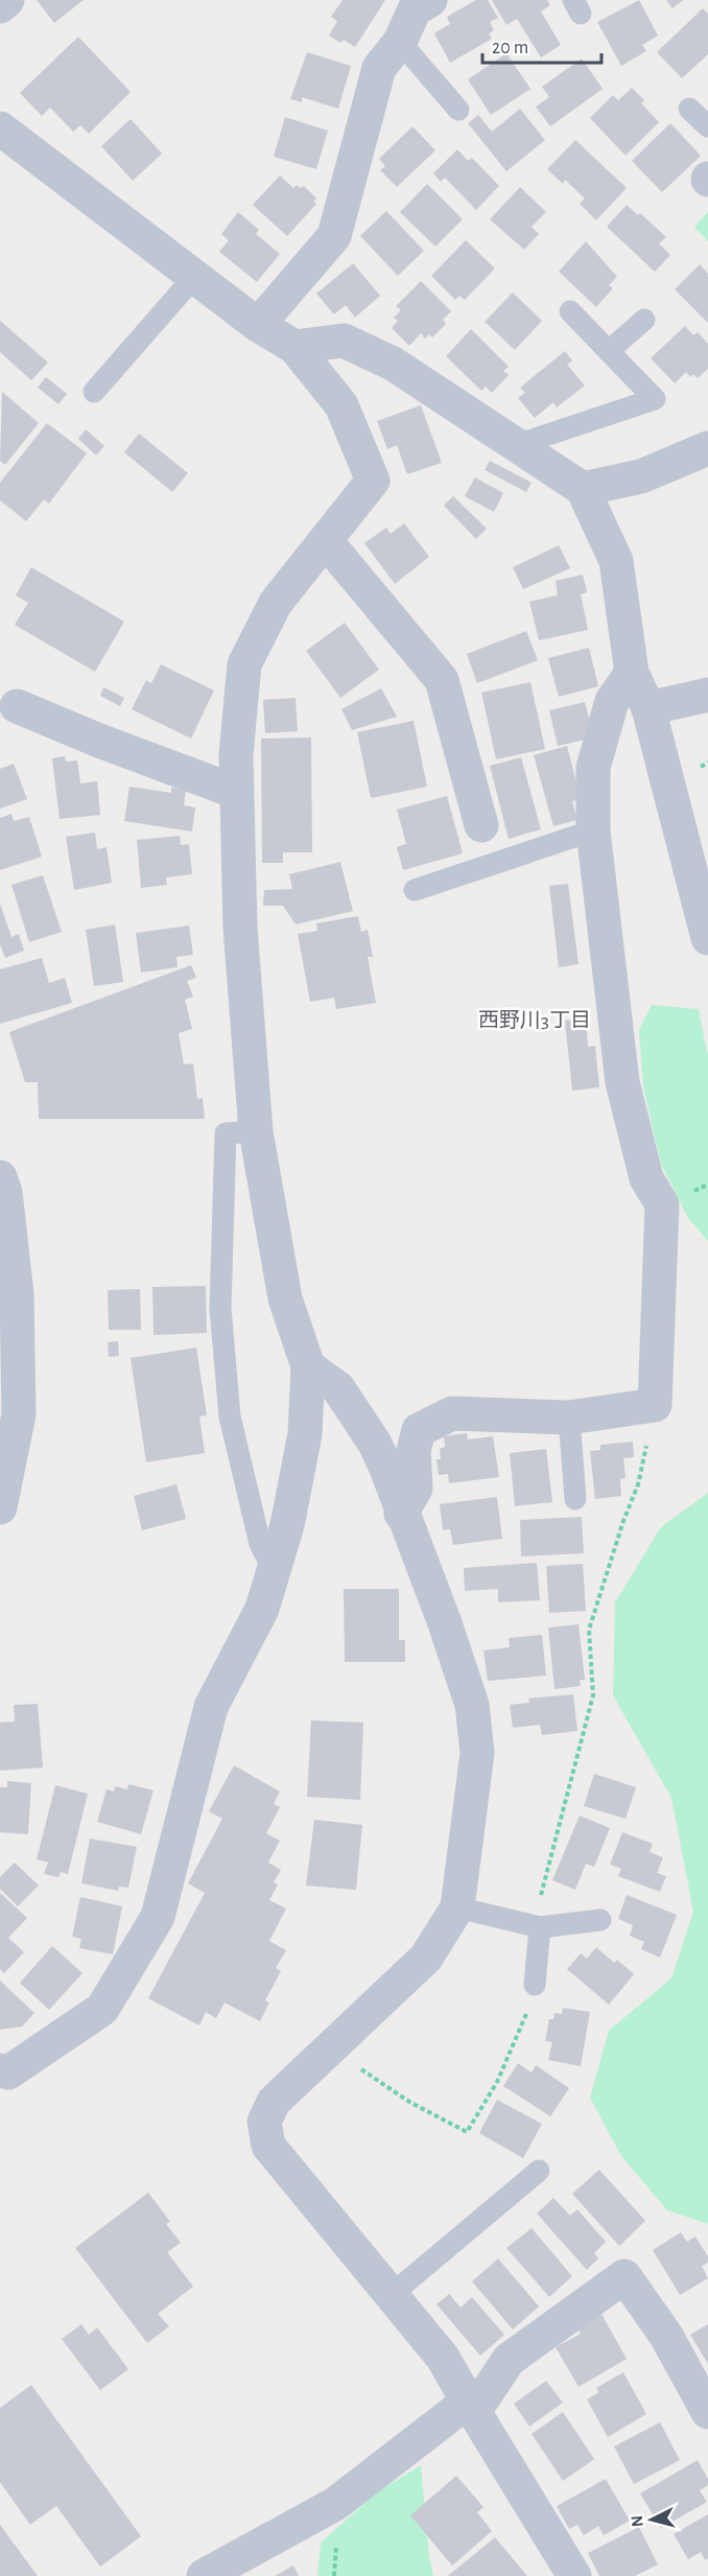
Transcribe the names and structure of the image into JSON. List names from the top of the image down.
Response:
{
  "districts": ["西野川3丁目"],
  "scale_bar": "20 m",
  "north": "left"
}
